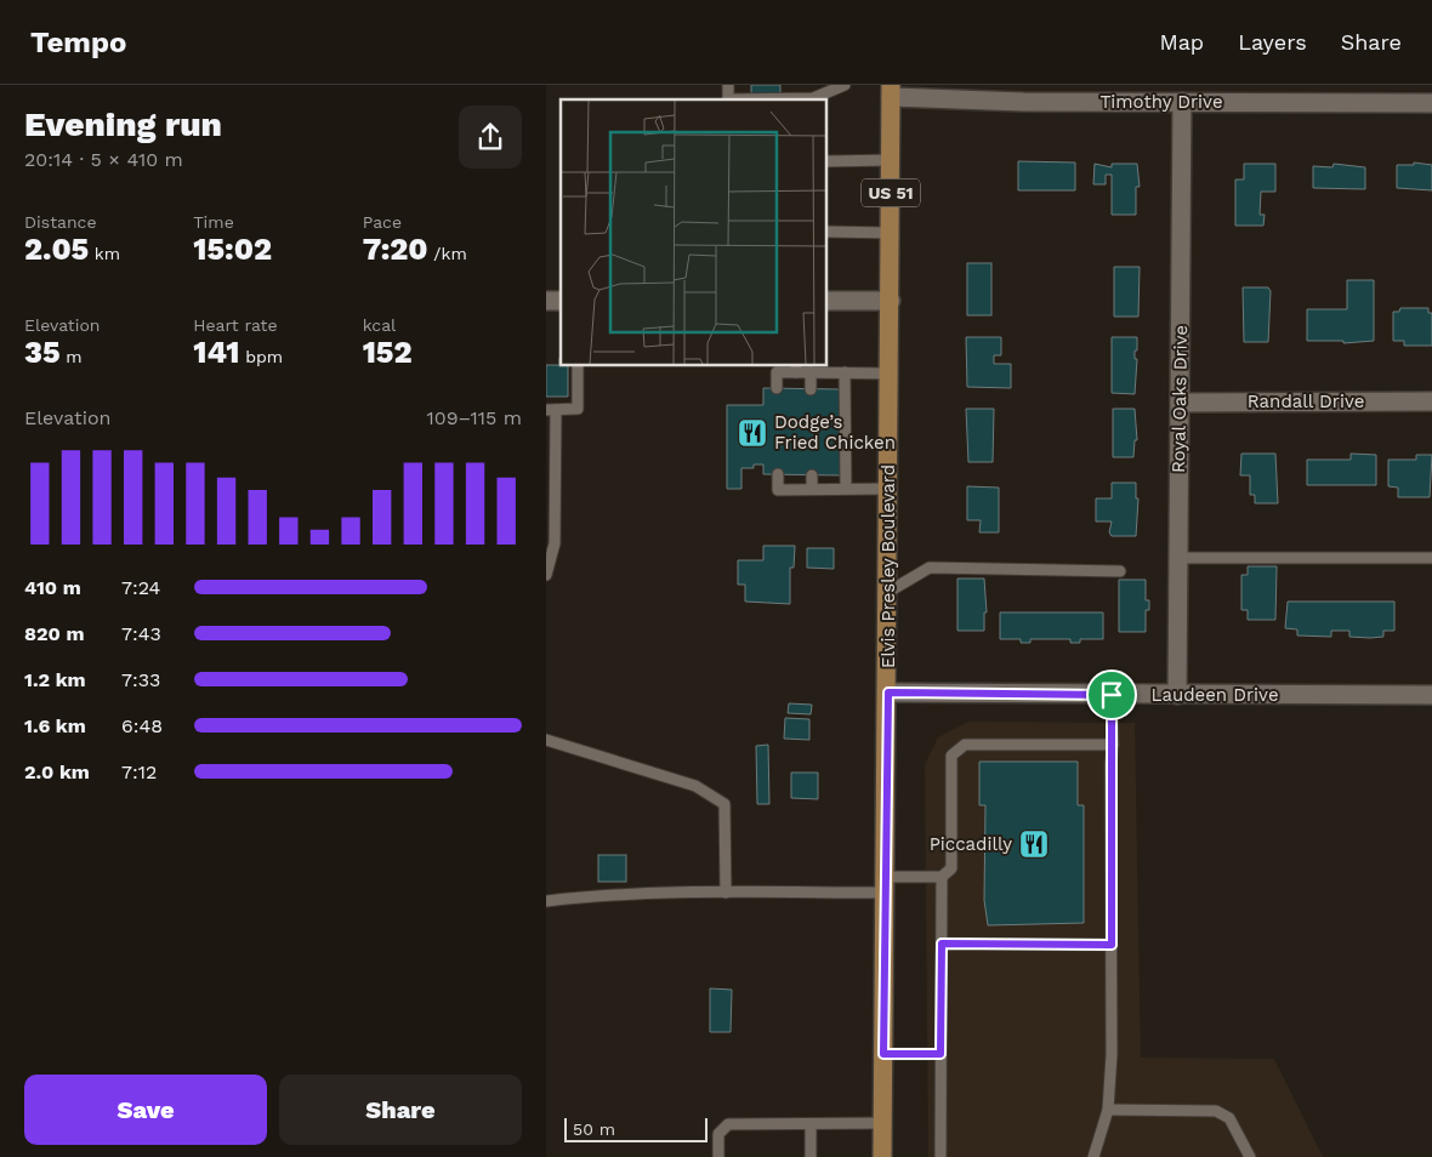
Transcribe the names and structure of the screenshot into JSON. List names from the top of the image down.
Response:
{
  "streets": {
    "main road": ["US 51", "Elvis Presley Boulevard"],
    "street": [
      "Timothy Drive",
      "Royal Oaks Drive",
      "Randall Drive",
      "Laudeen Drive"
    ]
  },
  "crossings": [
    ["Timothy Drive", "Royal Oaks Drive"],
    ["Timothy Drive", "Elvis Presley Boulevard"],
    ["Royal Oaks Drive", "Randall Drive"],
    ["Royal Oaks Drive", "Laudeen Drive"],
    ["Elvis Presley Boulevard", "Laudeen Drive"]
  ],
  "places": {
    "restaurant": ["Dodge’s Fried Chicken", "Piccadilly"]
  },
  "scale_bar": "50 m",
  "page": {
    "header": "Tempo",
    "nav": ["Map", "Layers", "Share"],
    "heading": ["Evening run", "20:14 · 5 × 410 m"],
    "stats": [
      ["Distance", "2.05 km"],
      ["Time", "15:02"],
      ["Pace", "7:20 /km"],
      ["Elevation", "35 m"],
      ["Heart rate", "141 bpm"],
      ["kcal", "152"]
    ],
    "chart": ["Elevation", "109–115 m"],
    "list": [
      {
        "name": "410 m",
        "note": "7:24"
      },
      {
        "name": "820 m",
        "note": "7:43"
      },
      {
        "name": "1.2 km",
        "note": "7:33"
      },
      {
        "name": "1.6 km",
        "note": "6:48"
      },
      {
        "name": "2.0 km",
        "note": "7:12"
      }
    ],
    "buttons": ["Save", "Share"],
    "scale": "50 m"
  }
}
